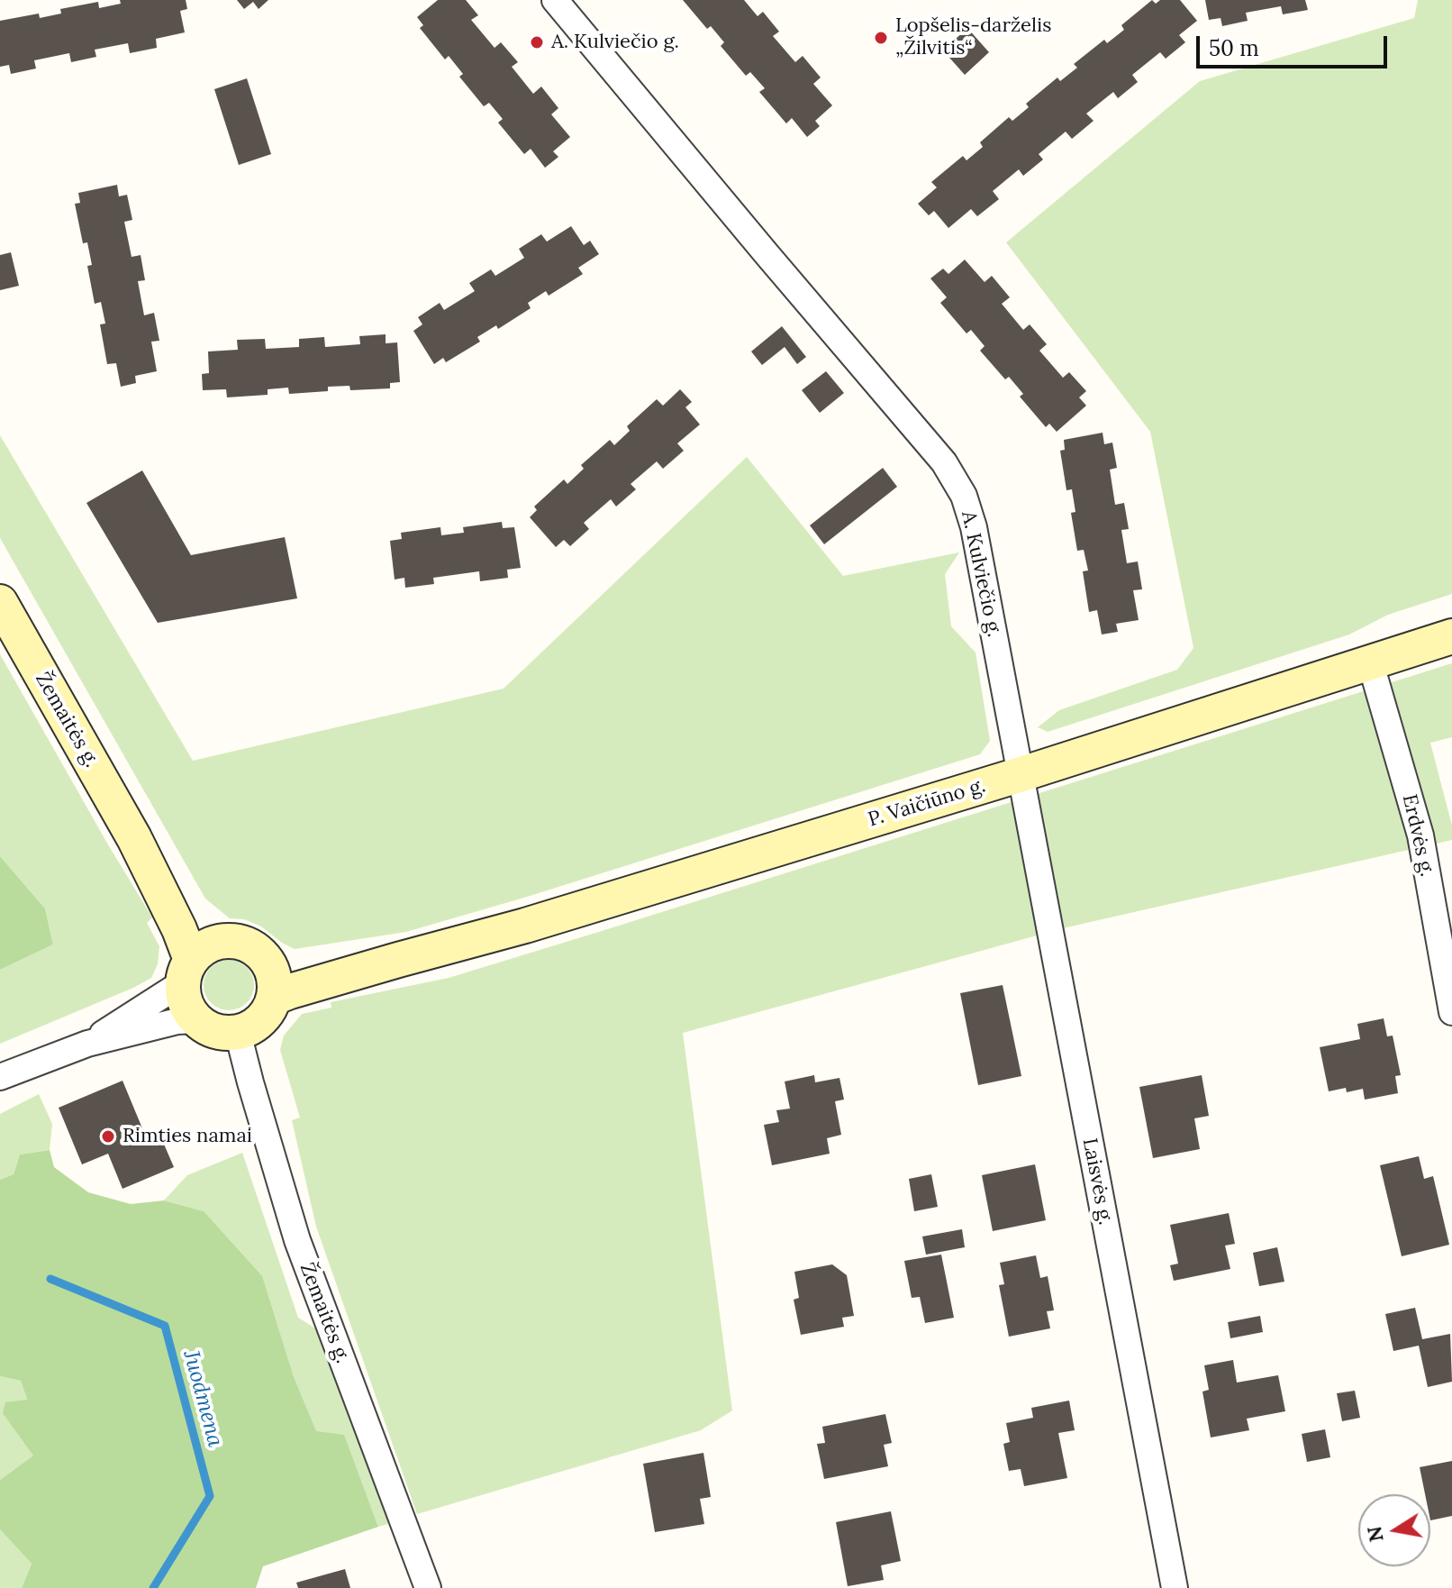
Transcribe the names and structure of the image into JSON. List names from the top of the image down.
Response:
{
  "streets": {
    "main road": ["Žemaitės g.", "P. Vaičiūno g."],
    "street": ["A. Kulviečio g.", "Erdvės g.", "Laisvės g."]
  },
  "crossings": [
    ["A. Kulviečio g.", "P. Vaičiūno g."],
    ["A. Kulviečio g.", "Laisvės g."],
    ["Žemaitės g.", "P. Vaičiūno g."],
    ["P. Vaičiūno g.", "Erdvės g."],
    ["P. Vaičiūno g.", "Laisvės g."]
  ],
  "water": ["Juodmena"],
  "places": ["Lopšelis-darželis „Žilvitis“", "A. Kulviečio g.", "Rimties namai"],
  "scale_bar": "50 m",
  "north": "left"
}
